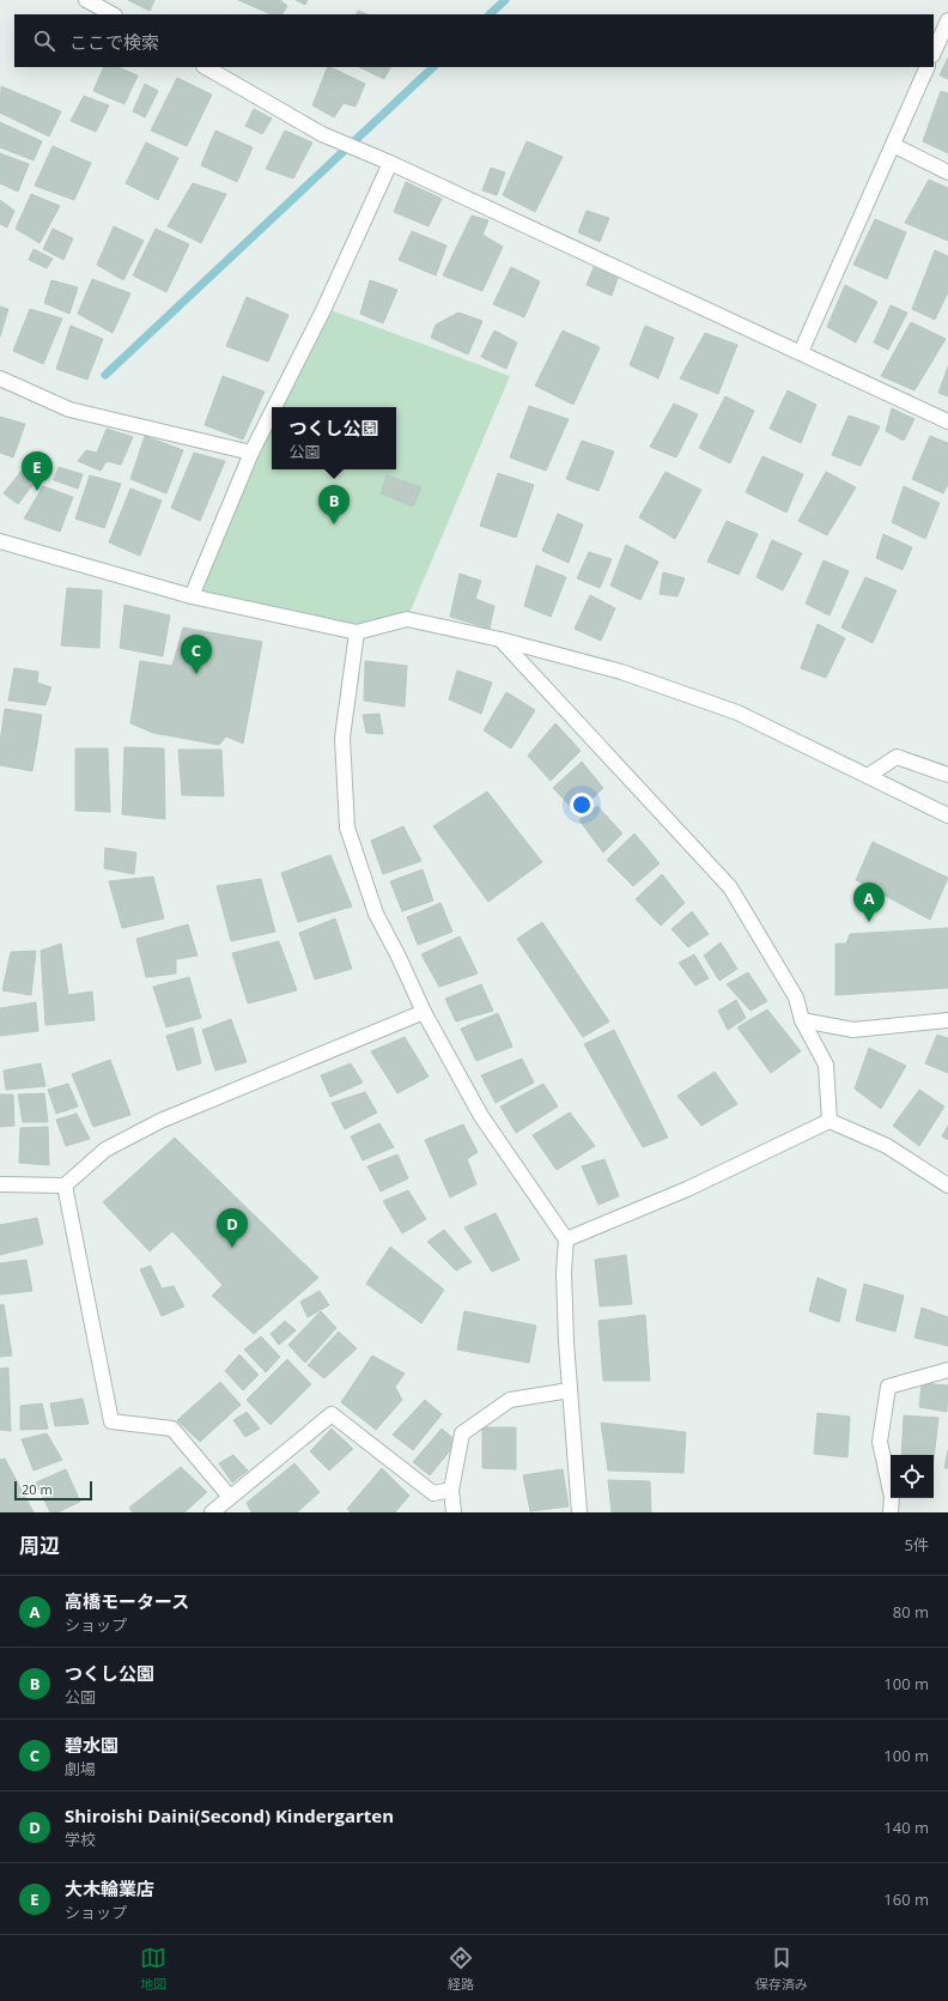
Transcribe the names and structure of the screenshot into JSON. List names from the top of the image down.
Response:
{
  "scale_bar": "20 m",
  "page": {
    "search": "ここで検索",
    "popup": ["つくし公園", "公園"],
    "pins": [
      "E",
      "B",
      "C",
      "A",
      "D"
    ],
    "scale": "20 m",
    "heading": ["周辺", "5件"],
    "list": [
      {
        "mark": "A",
        "name": "高橋モータース",
        "note": "ショップ",
        "value": "80 m"
      },
      {
        "mark": "B",
        "name": "つくし公園",
        "note": "公園",
        "value": "100 m"
      },
      {
        "mark": "C",
        "name": "碧水園",
        "note": "劇場",
        "value": "100 m"
      },
      {
        "mark": "D",
        "name": "Shiroishi Daini(Second) Kindergarten",
        "note": "学校",
        "value": "140 m"
      },
      {
        "mark": "E",
        "name": "大木輪業店",
        "note": "ショップ",
        "value": "160 m"
      }
    ],
    "nav": ["地図", "経路", "保存済み"]
  }
}
